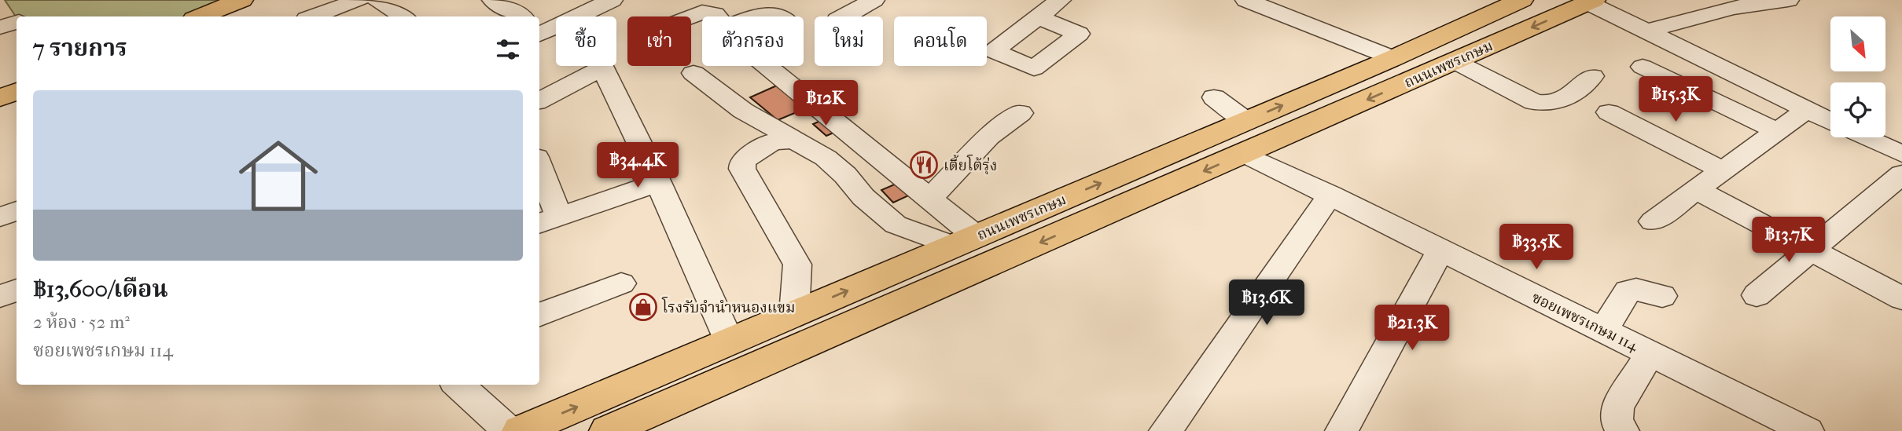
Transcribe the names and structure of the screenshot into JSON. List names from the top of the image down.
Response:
{
  "streets": {
    "main road": ["ถนนเพชรเกษม"],
    "street": ["ซอยเพชรเกษม 114"]
  },
  "crossings": [
    ["ถนนเพชรเกษม", "ซอยเพชรเกษม 114"]
  ],
  "places": {
    "restaurant": ["เตี้ยโต้รุ่ง"],
    "shop": ["โรงรับจำนำหนองแขม"]
  },
  "north": "bottom right",
  "page": {
    "chip": [
      "ซื้อ",
      "เช่า",
      "ตัวกรอง",
      "ใหม่",
      "คอนโด"
    ],
    "heading": "7 รายการ",
    "price": [
      "฿15.3K",
      "฿12K",
      "฿34.4K",
      "฿13.7K",
      "฿33.5K",
      "฿13.6K",
      "฿21.3K"
    ],
    "list": [
      {
        "name": "฿13,600/เดือน",
        "note": "2 ห้อง · 52 m² · ซอยเพชรเกษม 114"
      }
    ]
  }
}
